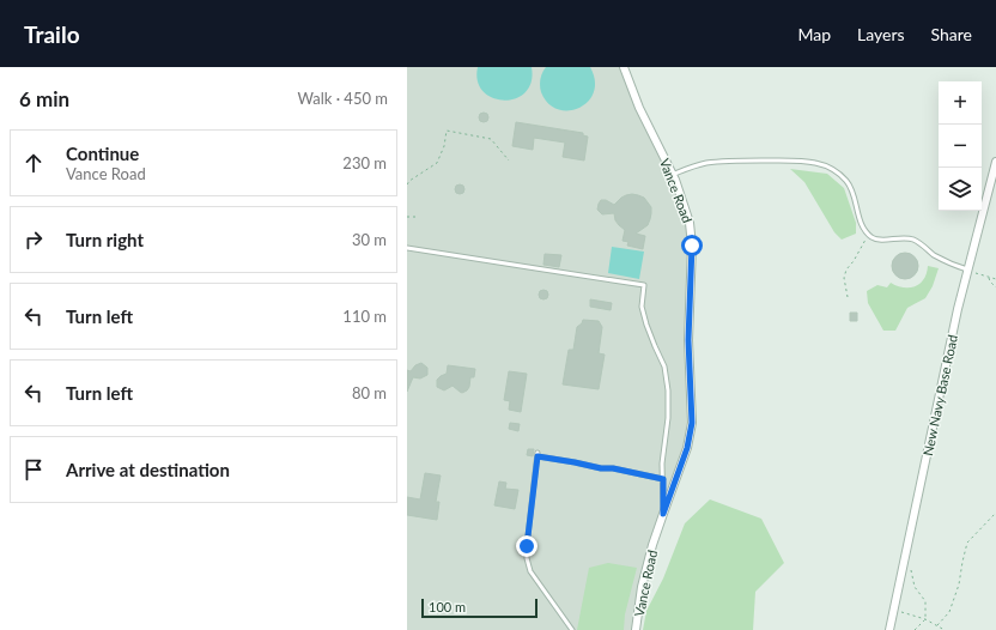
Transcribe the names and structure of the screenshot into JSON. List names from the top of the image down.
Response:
{
  "streets": {
    "street": ["Vance Road", "New Navy Base Road"]
  },
  "scale_bar": "100 m",
  "page": {
    "header": "Trailo",
    "nav": ["Map", "Layers", "Share"],
    "heading": ["6 min", "Walk · 450 m"],
    "map_buttons": ["+", "−"],
    "list": [
      ["Continue", "Vance Road", "230 m"],
      ["Turn right", "30 m"],
      ["Turn left", "110 m"],
      ["Turn left", "80 m"],
      "Arrive at destination"
    ],
    "scale": "100 m"
  }
}
